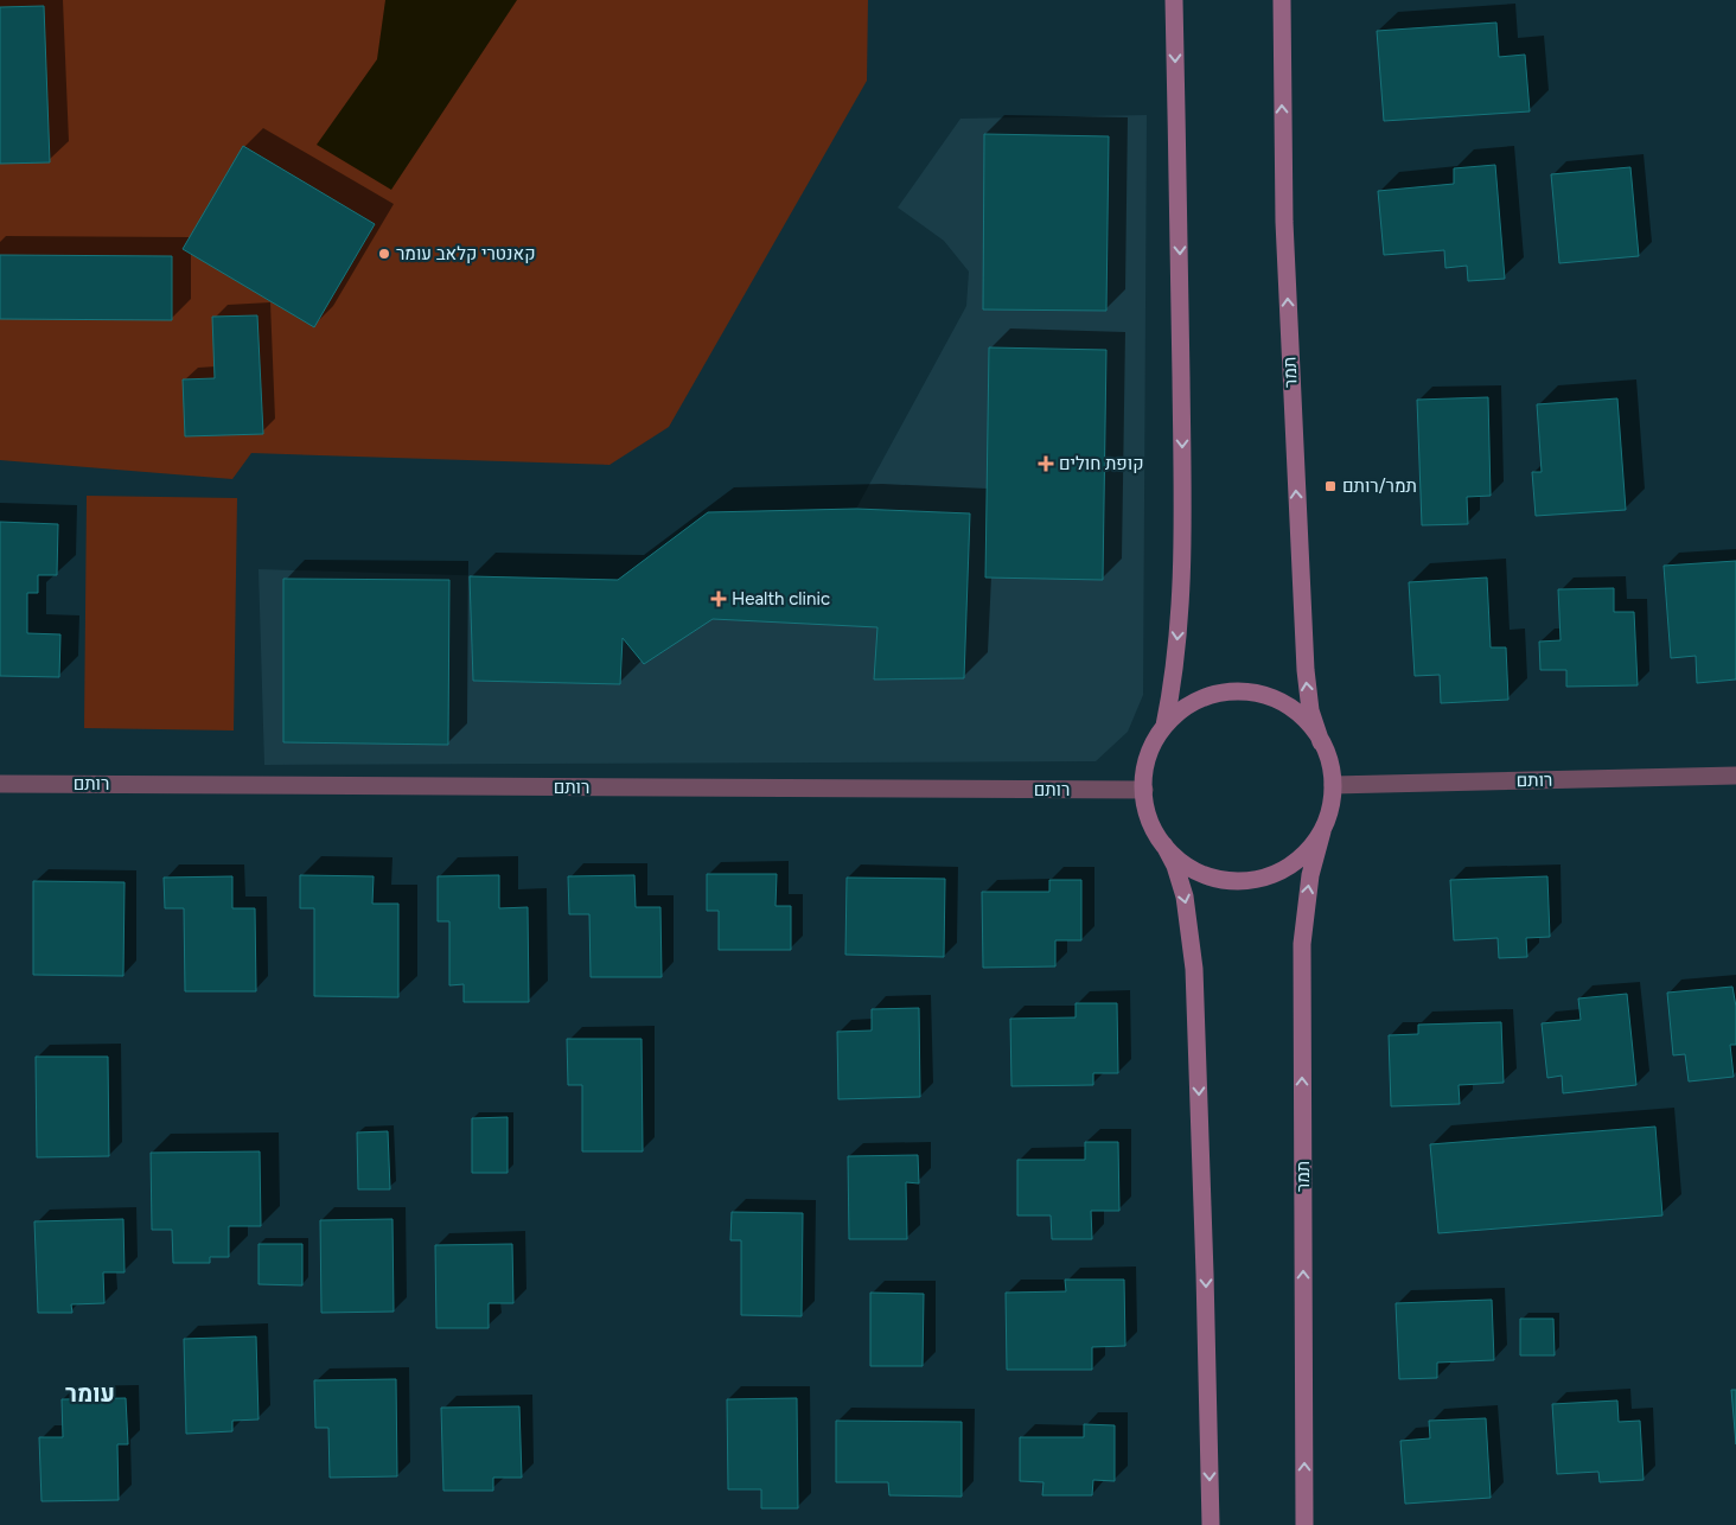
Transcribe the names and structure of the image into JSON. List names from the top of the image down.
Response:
{
  "streets": {
    "street": ["תמר", "רותם"]
  },
  "crossings": [
    ["תמר", "רותם"]
  ],
  "districts": ["עומר"],
  "places": {
    "other": ["קאנטרי קלאב עומר"],
    "health": ["קופת חולים", "Health clinic"],
    "transit": ["תמר/רותם"]
  }
}
